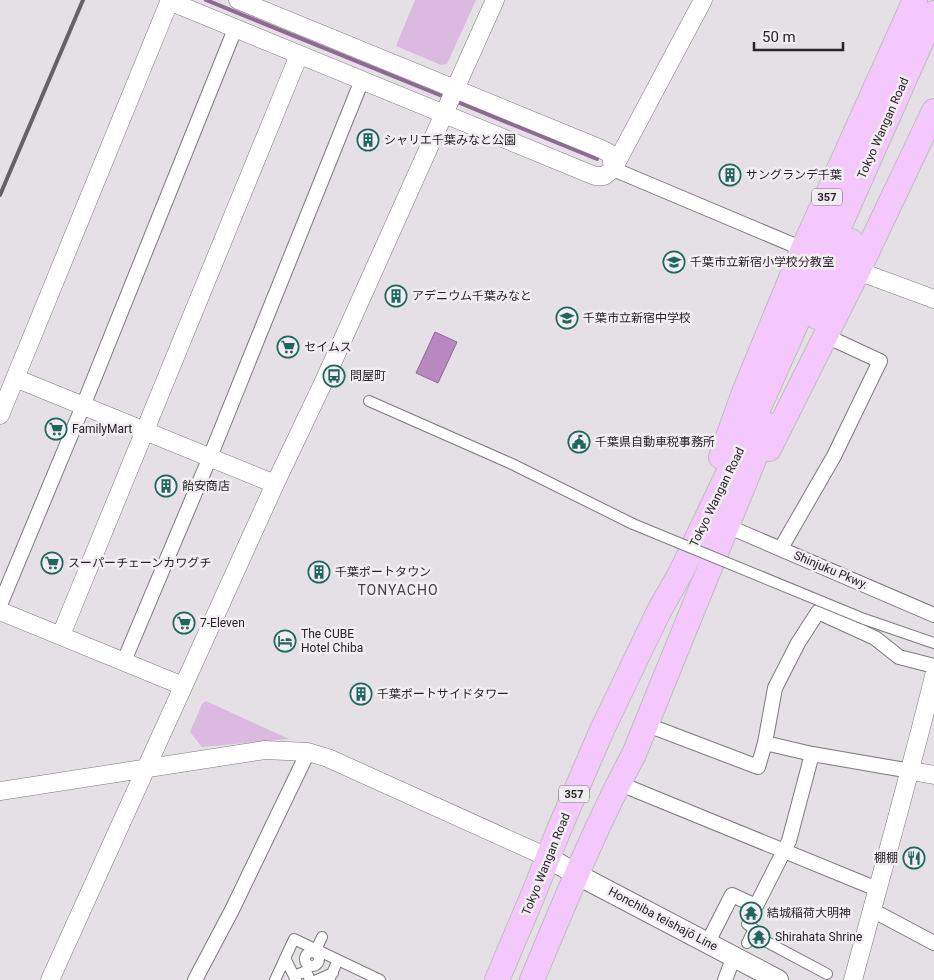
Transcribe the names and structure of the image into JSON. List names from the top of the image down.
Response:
{
  "streets": {
    "highway": ["Tokyo Wangan Road", "357"],
    "main road": ["Honchiba teishajō Line"],
    "street": ["Shinjuku Pkwy."]
  },
  "crossings": [
    ["Tokyo Wangan Road", "357"],
    ["Tokyo Wangan Road", "Shinjuku Pkwy."],
    ["Tokyo Wangan Road", "Honchiba teishajō Line"]
  ],
  "districts": ["TONYACHO"],
  "places": {
    "building": [
      "シャリエ千葉みなと公園",
      "サングランデ千葉",
      "アデニウム千葉みなと",
      "飴安商店",
      "千葉ポートタウン",
      "千葉ポートサイドタワー"
    ],
    "school or university": ["千葉市立新宿小学校分教室", "千葉市立新宿中学校"],
    "supermarket": [
      "セイムス",
      "FamilyMart",
      "スーパーチェーンカワグチ",
      "7-Eleven"
    ],
    "bus stop": ["問屋町"],
    "public building": ["千葉県自動車税事務所"],
    "hotel": ["The CUBE Hotel Chiba"],
    "restaurant": ["棚棚"],
    "temple": ["結城稲荷大明神", "Shirahata Shrine"]
  },
  "scale_bar": "50 m"
}
